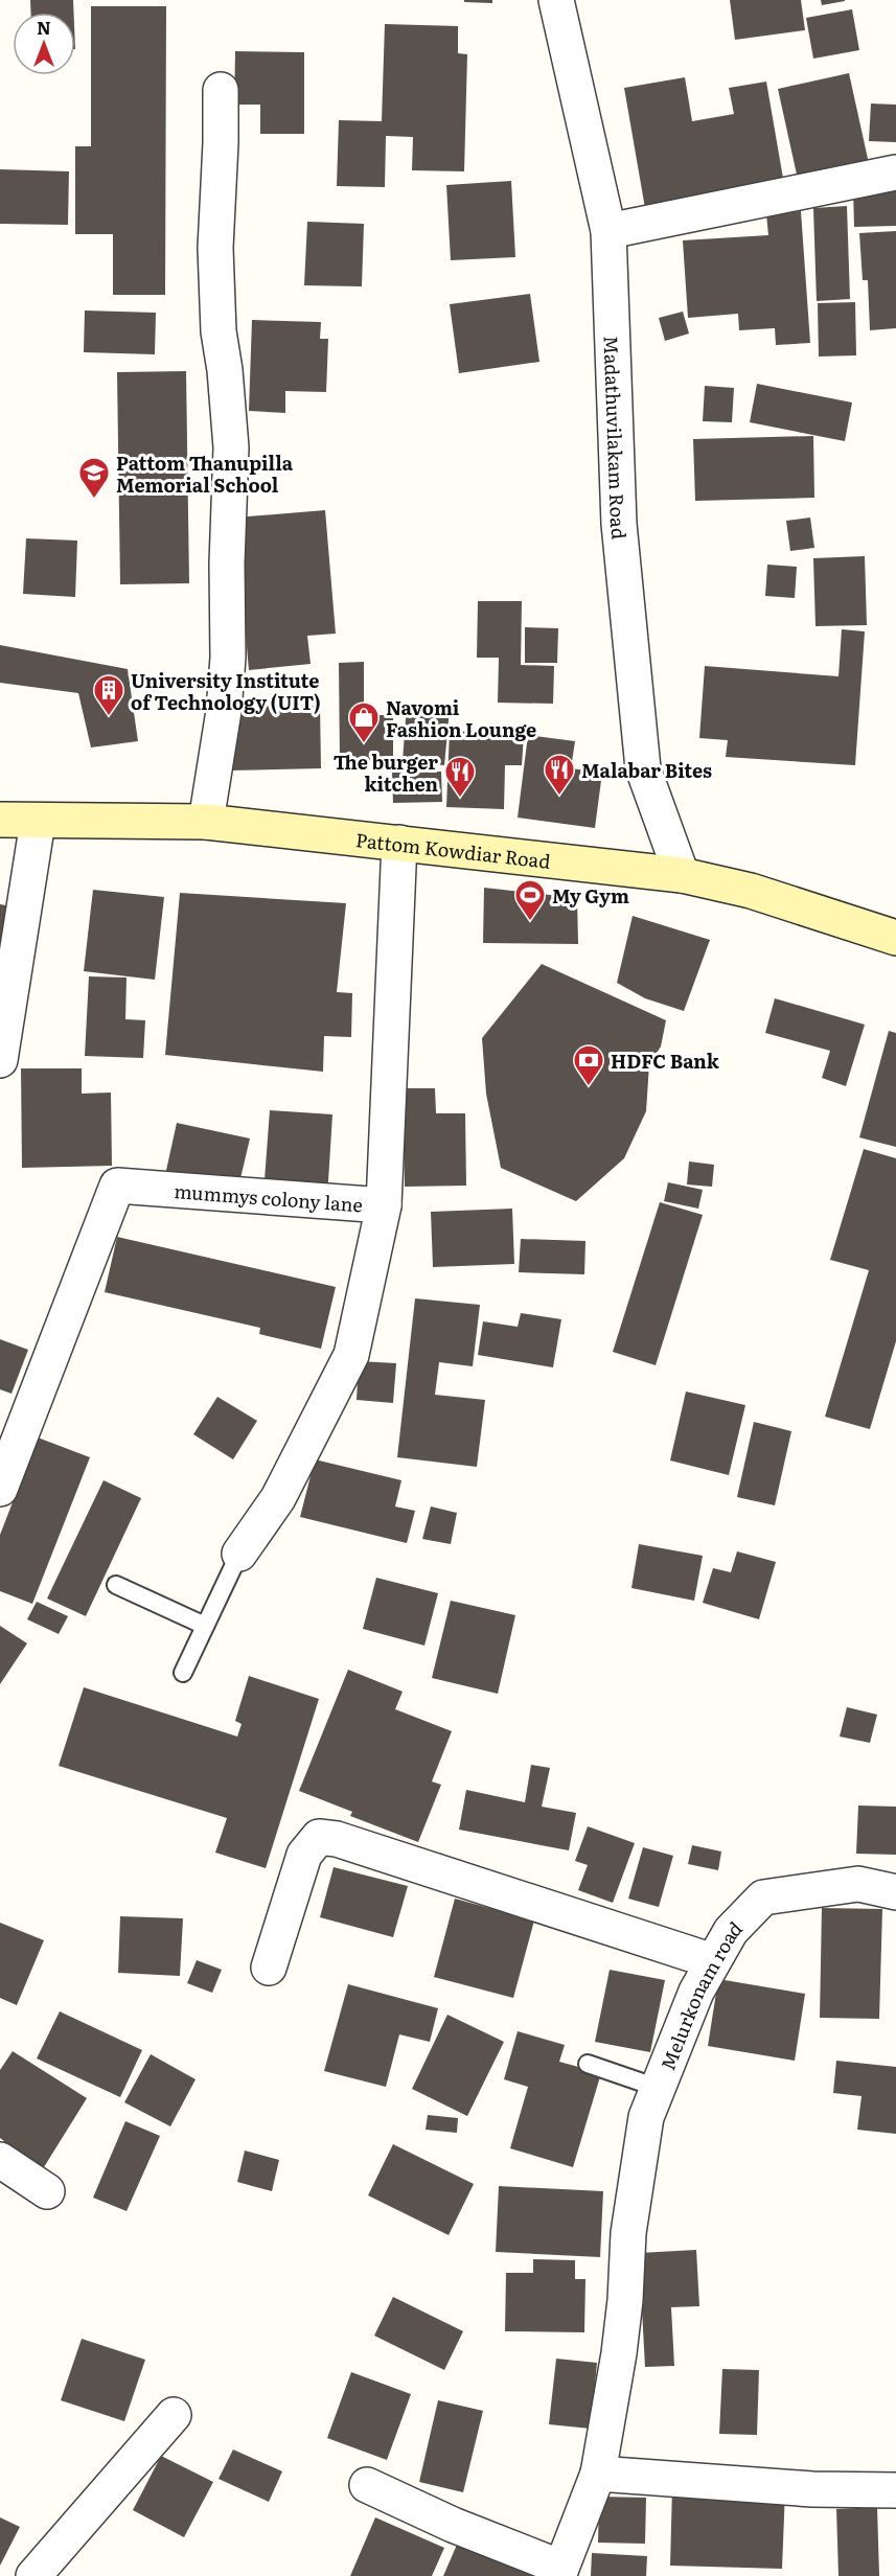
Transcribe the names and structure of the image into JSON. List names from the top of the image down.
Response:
{
  "streets": {
    "main road": ["Pattom Kowdiar Road"],
    "street": ["Madathuvilakam Road", "mummys colony lane", "Melurkonam road"]
  },
  "crossings": [
    ["Madathuvilakam Road", "Pattom Kowdiar Road"],
    ["Pattom Kowdiar Road", "mummys colony lane"]
  ],
  "places": {
    "school or university": ["Pattom Thanupilla Memorial School"],
    "building": ["University Institute of Technology (UIT)"],
    "shop": ["Navomi Fashion Lounge"],
    "restaurant": ["Malabar Bites", "The burger kitchen"],
    "sports": ["My Gym"],
    "bank": ["HDFC Bank"]
  },
  "north": "top"
}
